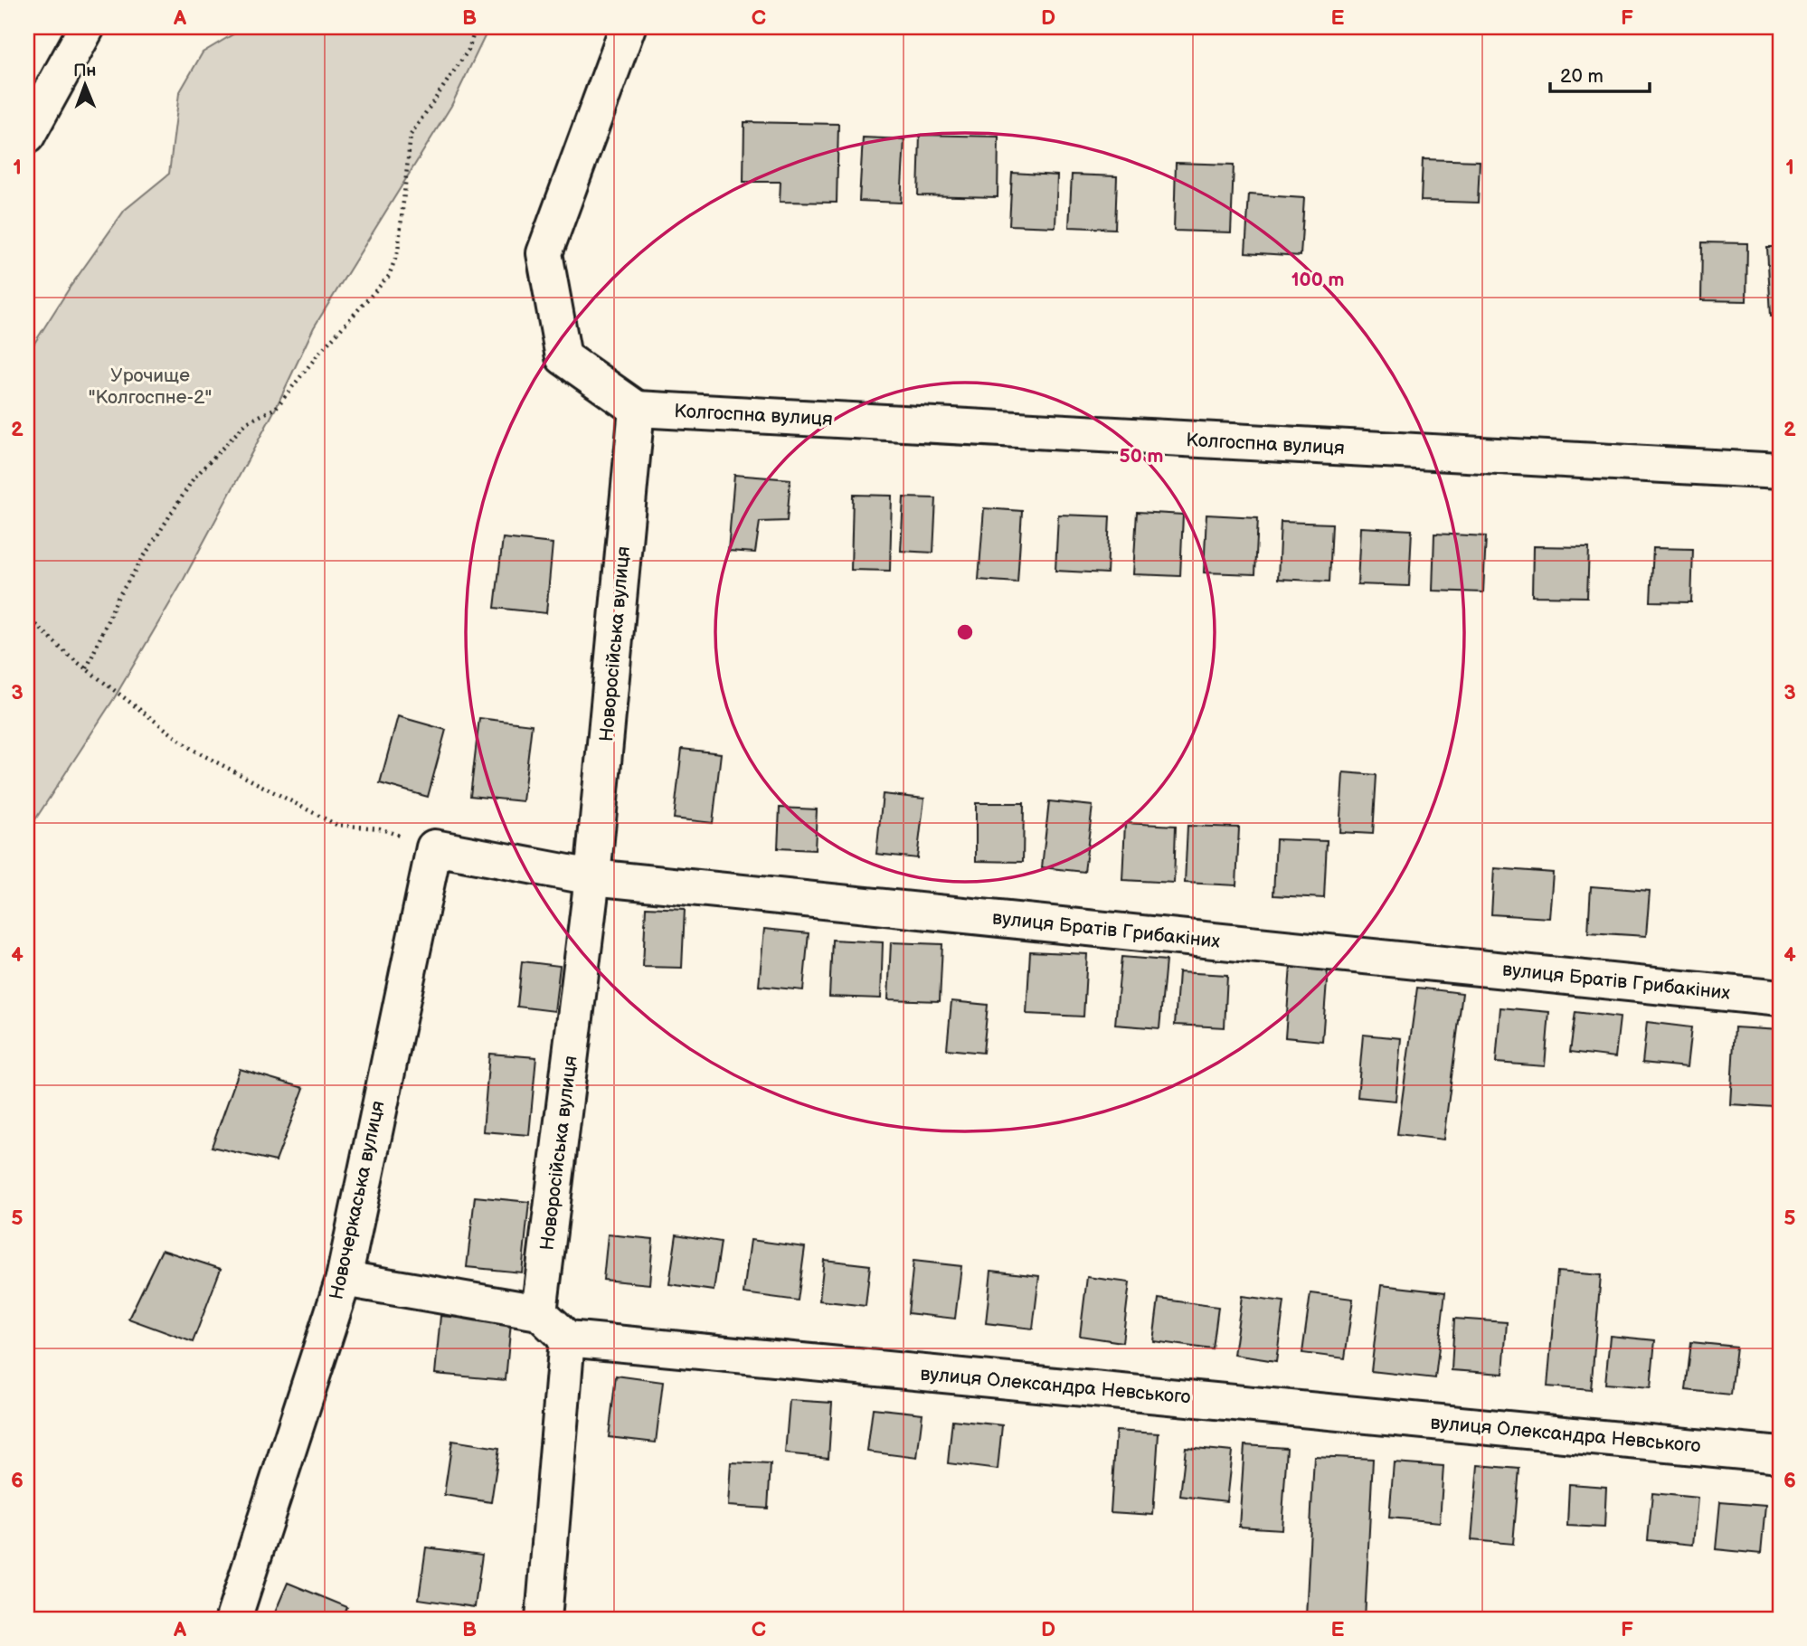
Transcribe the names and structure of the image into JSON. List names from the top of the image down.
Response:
{
  "streets": {
    "street": [
      "Колгоспна вулиця",
      "Новоросійська вулиця",
      "вулиця Братів Грибакіних",
      "Новочеркаська вулиця",
      "вулиця Олександра Невського"
    ]
  },
  "crossings": [
    ["Колгоспна вулиця", "Новоросійська вулиця"],
    ["Новоросійська вулиця", "вулиця Братів Грибакіних"],
    ["вулиця Братів Грибакіних", "Новочеркаська вулиця"]
  ],
  "parks": ["Урочище \"Колгоспне-2\""],
  "scale_bar": "20 m",
  "north": "top",
  "grid": {
    "columns": [
      "A",
      "B",
      "C",
      "D",
      "E",
      "F"
    ],
    "rows": [
      "1",
      "2",
      "3",
      "4",
      "5",
      "6"
    ]
  },
  "rings": ["100 m", "50 m"]
}
